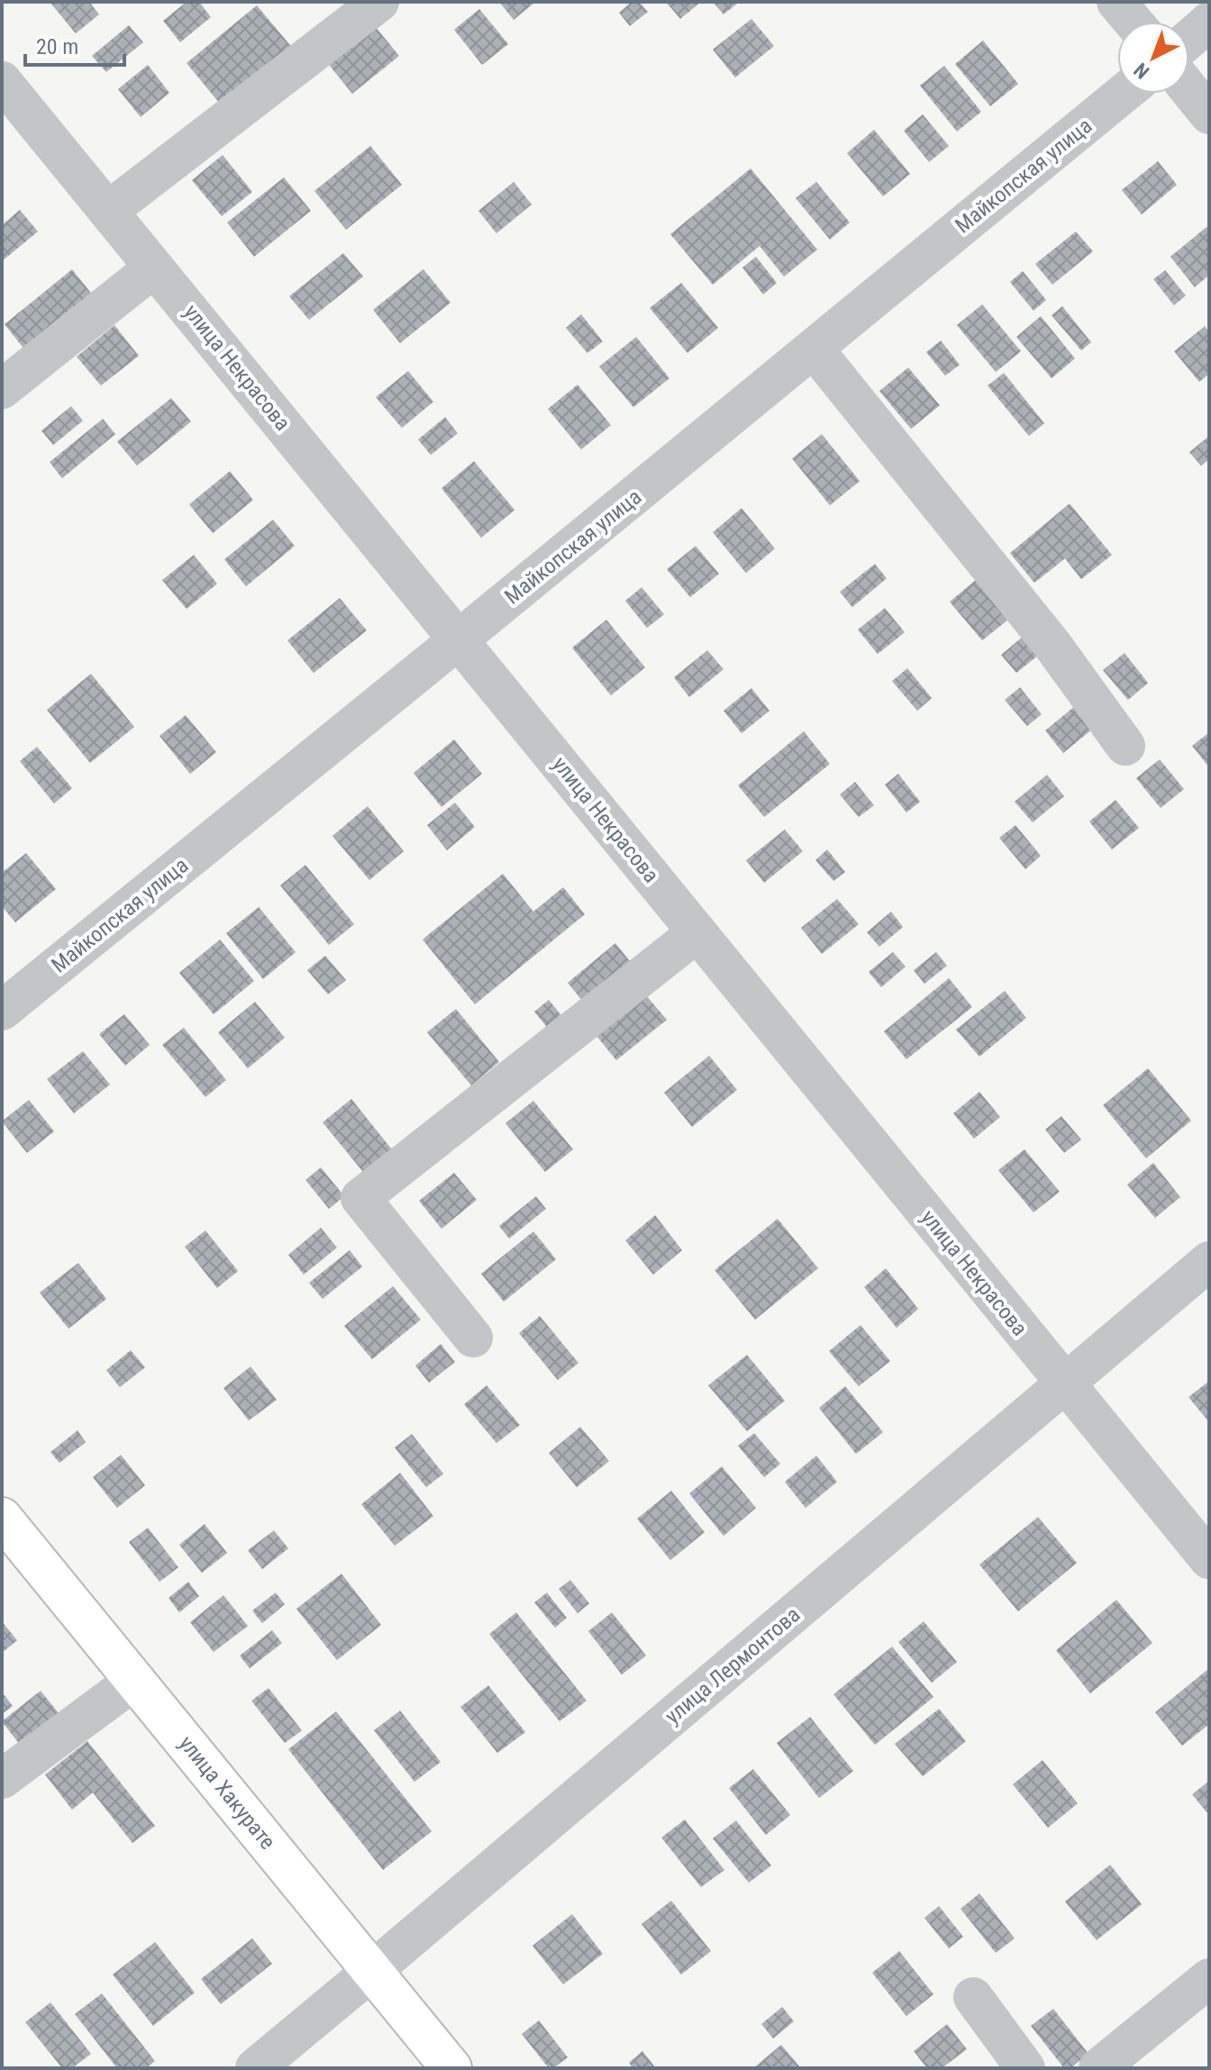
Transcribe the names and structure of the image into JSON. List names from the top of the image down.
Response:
{
  "streets": {
    "main road": ["улица Хакурате"],
    "street": ["Майкопская улица", "улица Некрасова", "улица Лермонтова"]
  },
  "crossings": [
    ["Майкопская улица", "улица Некрасова"],
    ["улица Некрасова", "улица Лермонтова"],
    ["улица Лермонтова", "улица Хакурате"]
  ],
  "scale_bar": "20 m",
  "north": "bottom left"
}
